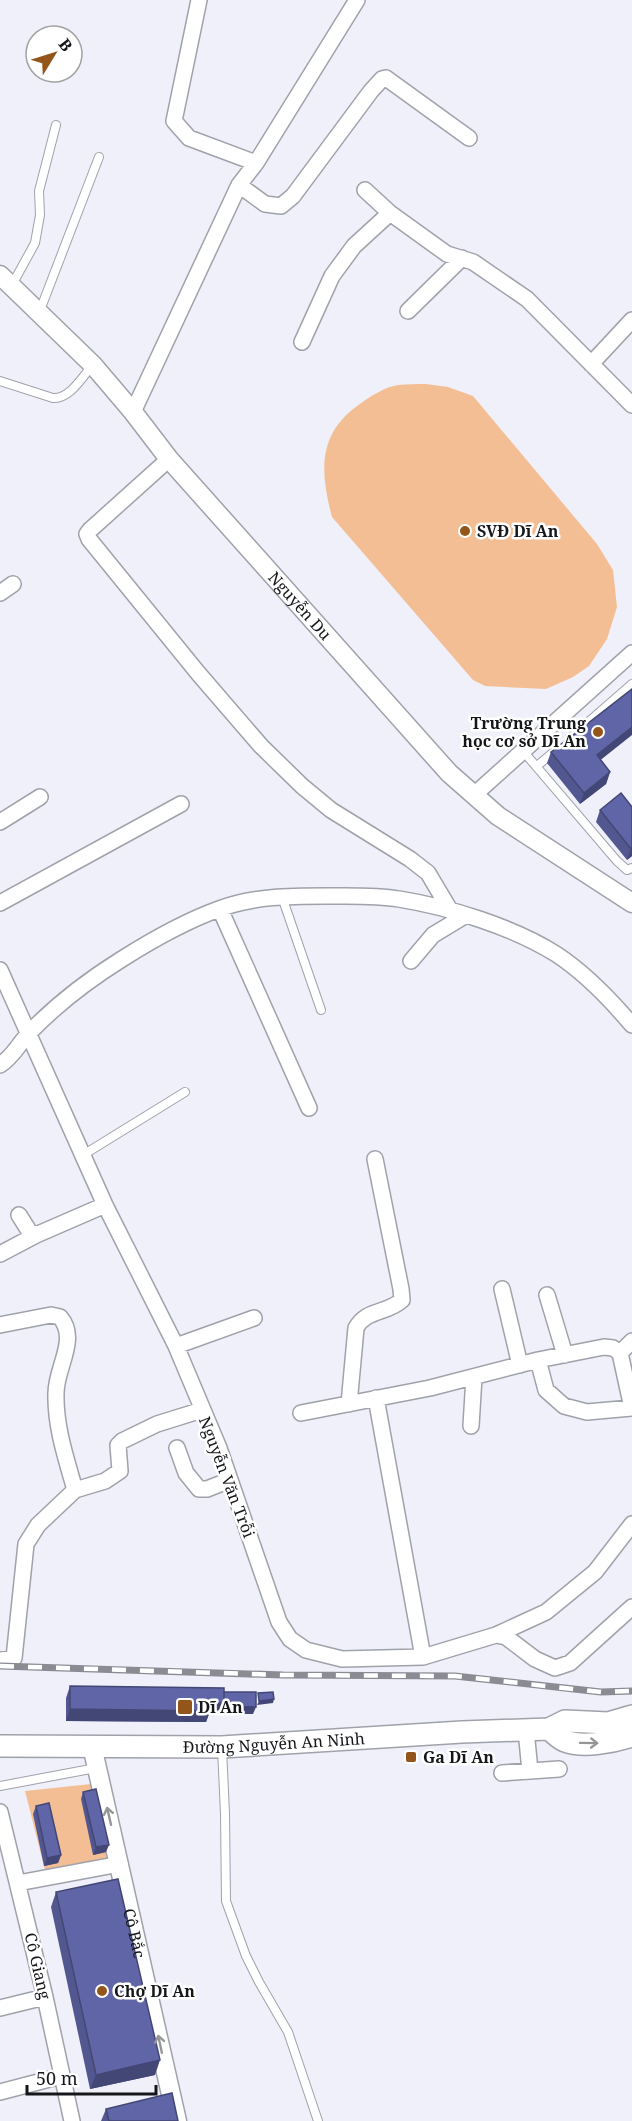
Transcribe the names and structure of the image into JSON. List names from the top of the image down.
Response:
{
  "streets": {
    "main road": ["Đường Nguyễn An Ninh"],
    "street": [
      "Nguyễn Du",
      "Nguyễn Văn Trỗi",
      "Cô Bắc",
      "Cô Giang"
    ]
  },
  "crossings": [
    ["Đường Nguyễn An Ninh", "Cô Bắc"]
  ],
  "one_way": ["Cô Bắc"],
  "places": {
    "other": ["SVĐ Dĩ An", "Trường Trung học cơ sở Dĩ An", "Chợ Dĩ An"],
    "transit": ["Dĩ An", "Ga Dĩ An"]
  },
  "scale_bar": "50 m",
  "north": "top right"
}
